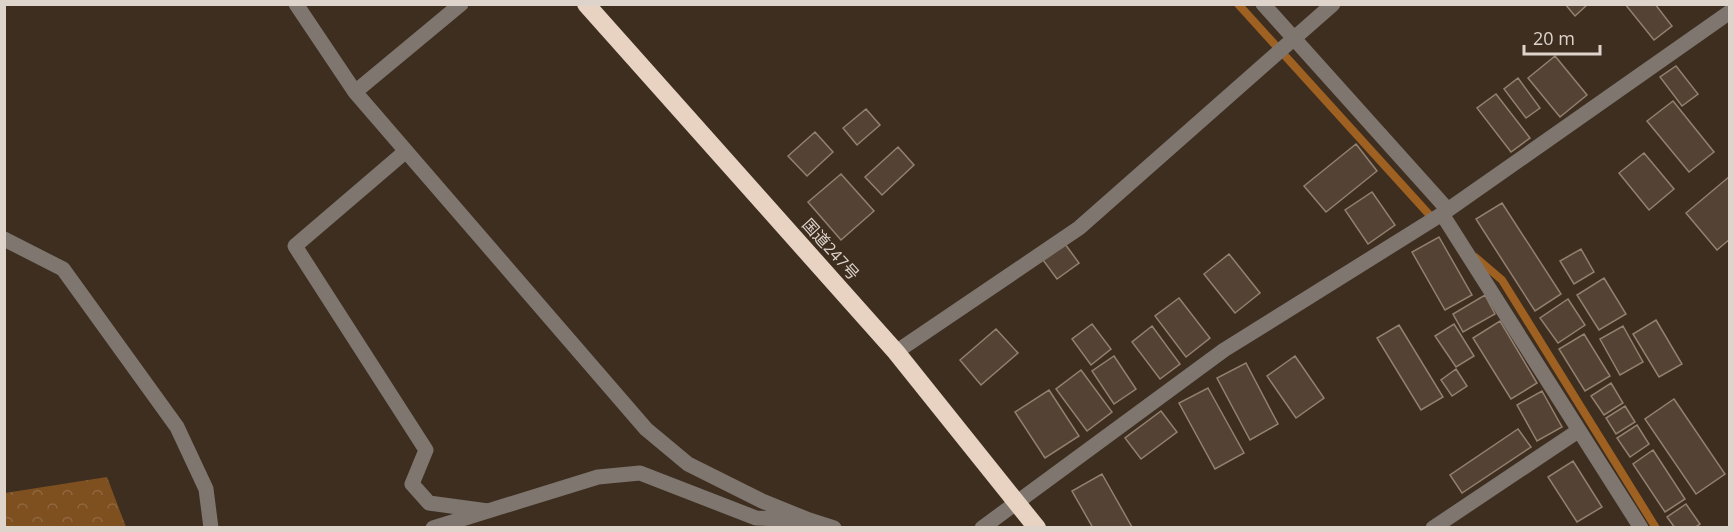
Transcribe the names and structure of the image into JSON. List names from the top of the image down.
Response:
{
  "streets": {
    "highway": ["国道247号"]
  },
  "scale_bar": "20 m"
}
